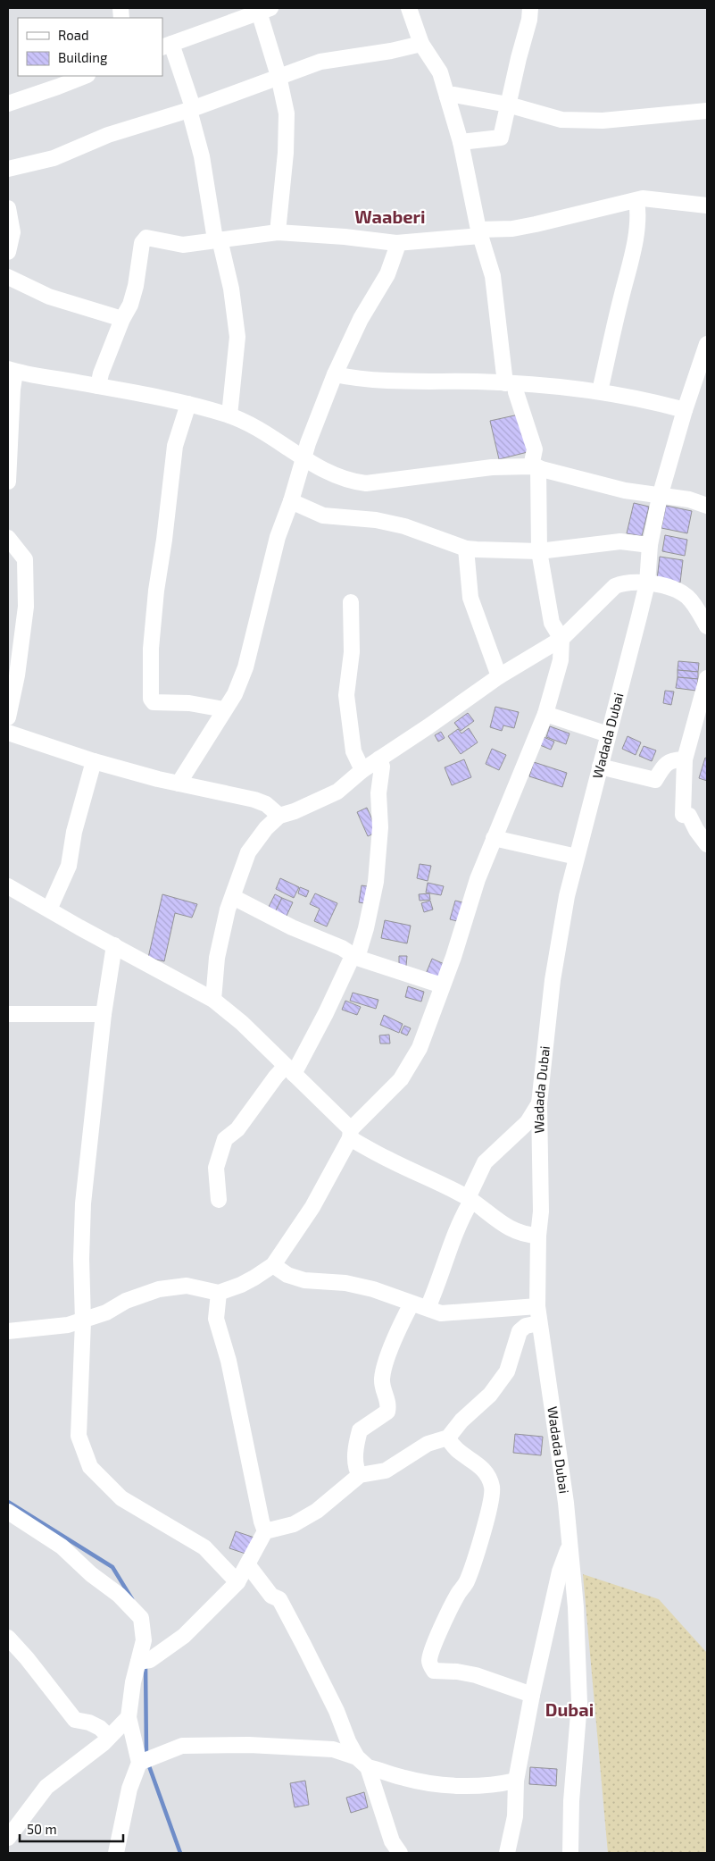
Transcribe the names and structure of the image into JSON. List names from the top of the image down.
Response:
{
  "streets": {
    "street": ["Wadada Dubai"]
  },
  "districts": ["Waaberi", "Dubai"],
  "legend": ["Road", "Building"],
  "scale_bar": "50 m"
}
